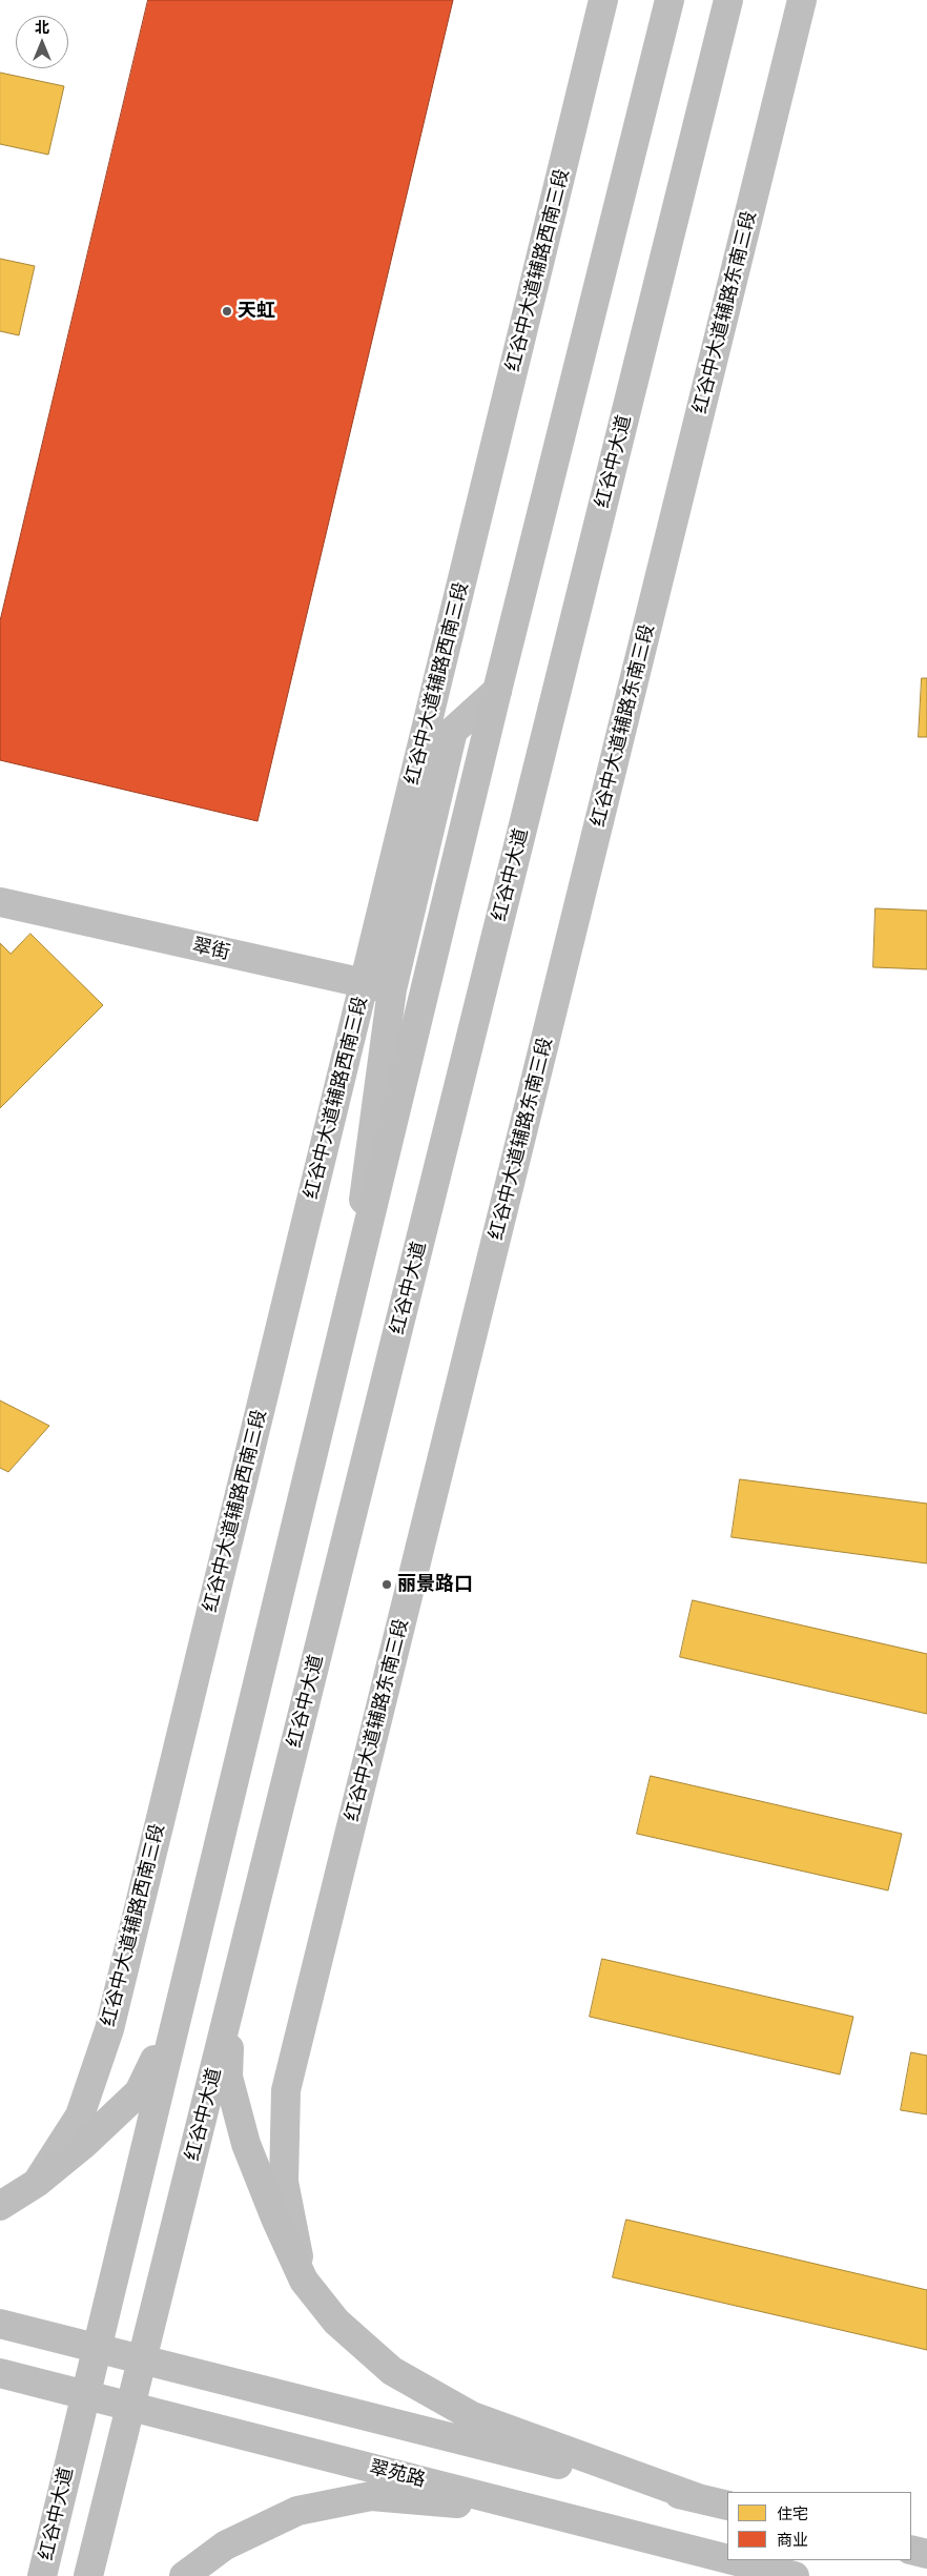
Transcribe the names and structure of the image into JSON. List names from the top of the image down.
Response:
{
  "streets": {
    "main road": ["红谷中大道", "翠苑路"],
    "street": ["红谷中大道辅路西南三段", "红谷中大道辅路东南三段", "翠街"]
  },
  "crossings": [
    ["红谷中大道辅路西南三段", "翠街"],
    ["红谷中大道", "翠街"],
    ["红谷中大道", "翠苑路"]
  ],
  "places": ["天虹", "丽景路口"],
  "legend": ["住宅", "商业"],
  "north": "top"
}
